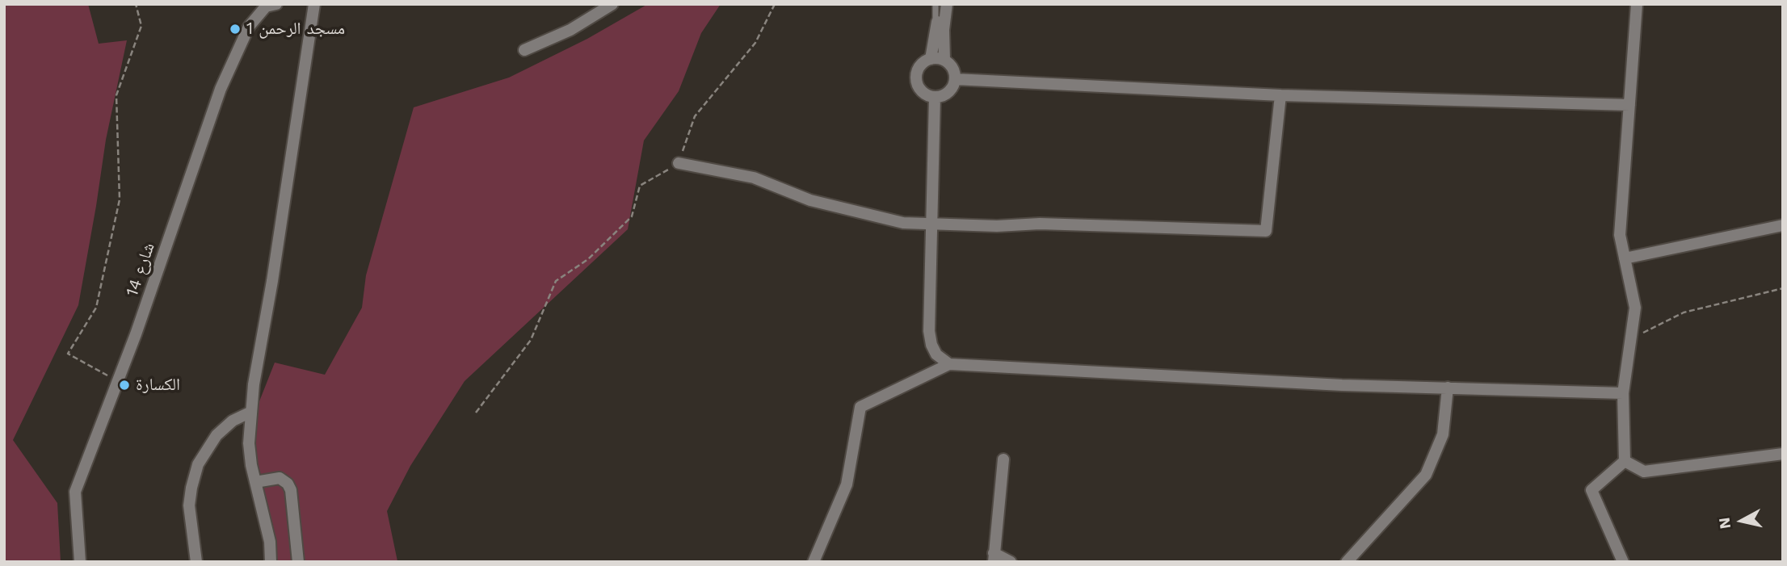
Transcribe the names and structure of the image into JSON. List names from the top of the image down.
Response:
{
  "streets": {
    "street": ["شارع 14"]
  },
  "places": ["مسجد الرحمن 1", "الكسارة"],
  "north": "left"
}
